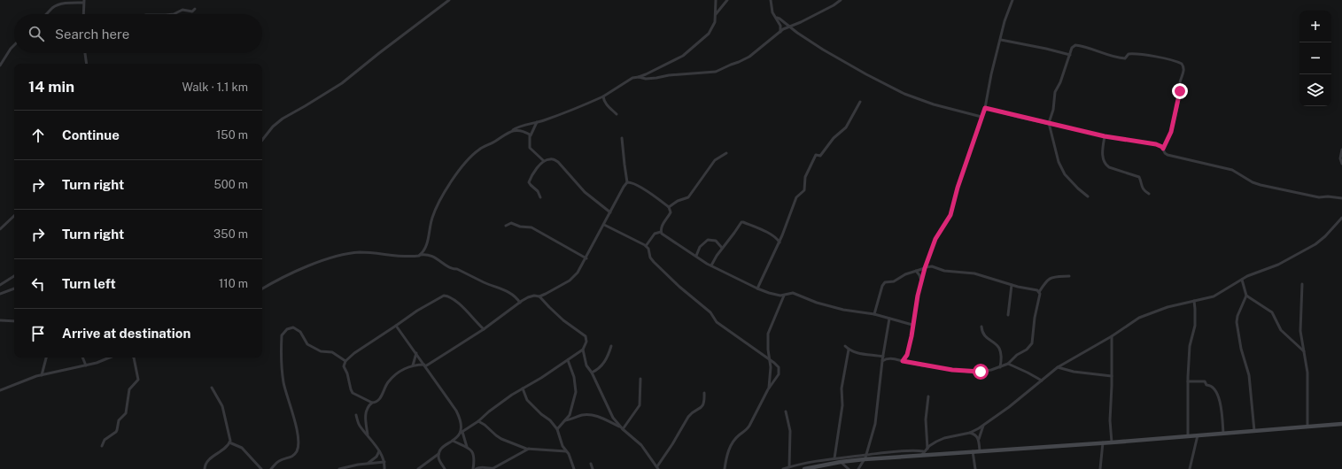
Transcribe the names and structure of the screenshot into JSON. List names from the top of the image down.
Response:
{
  "page": {
    "map_buttons": ["+", "−"],
    "search": "Search here",
    "heading": ["14 min", "Walk · 1.1 km"],
    "list": [
      ["Continue", "150 m"],
      ["Turn right", "500 m"],
      ["Turn right", "350 m"],
      ["Turn left", "110 m"],
      "Arrive at destination"
    ]
  }
}
